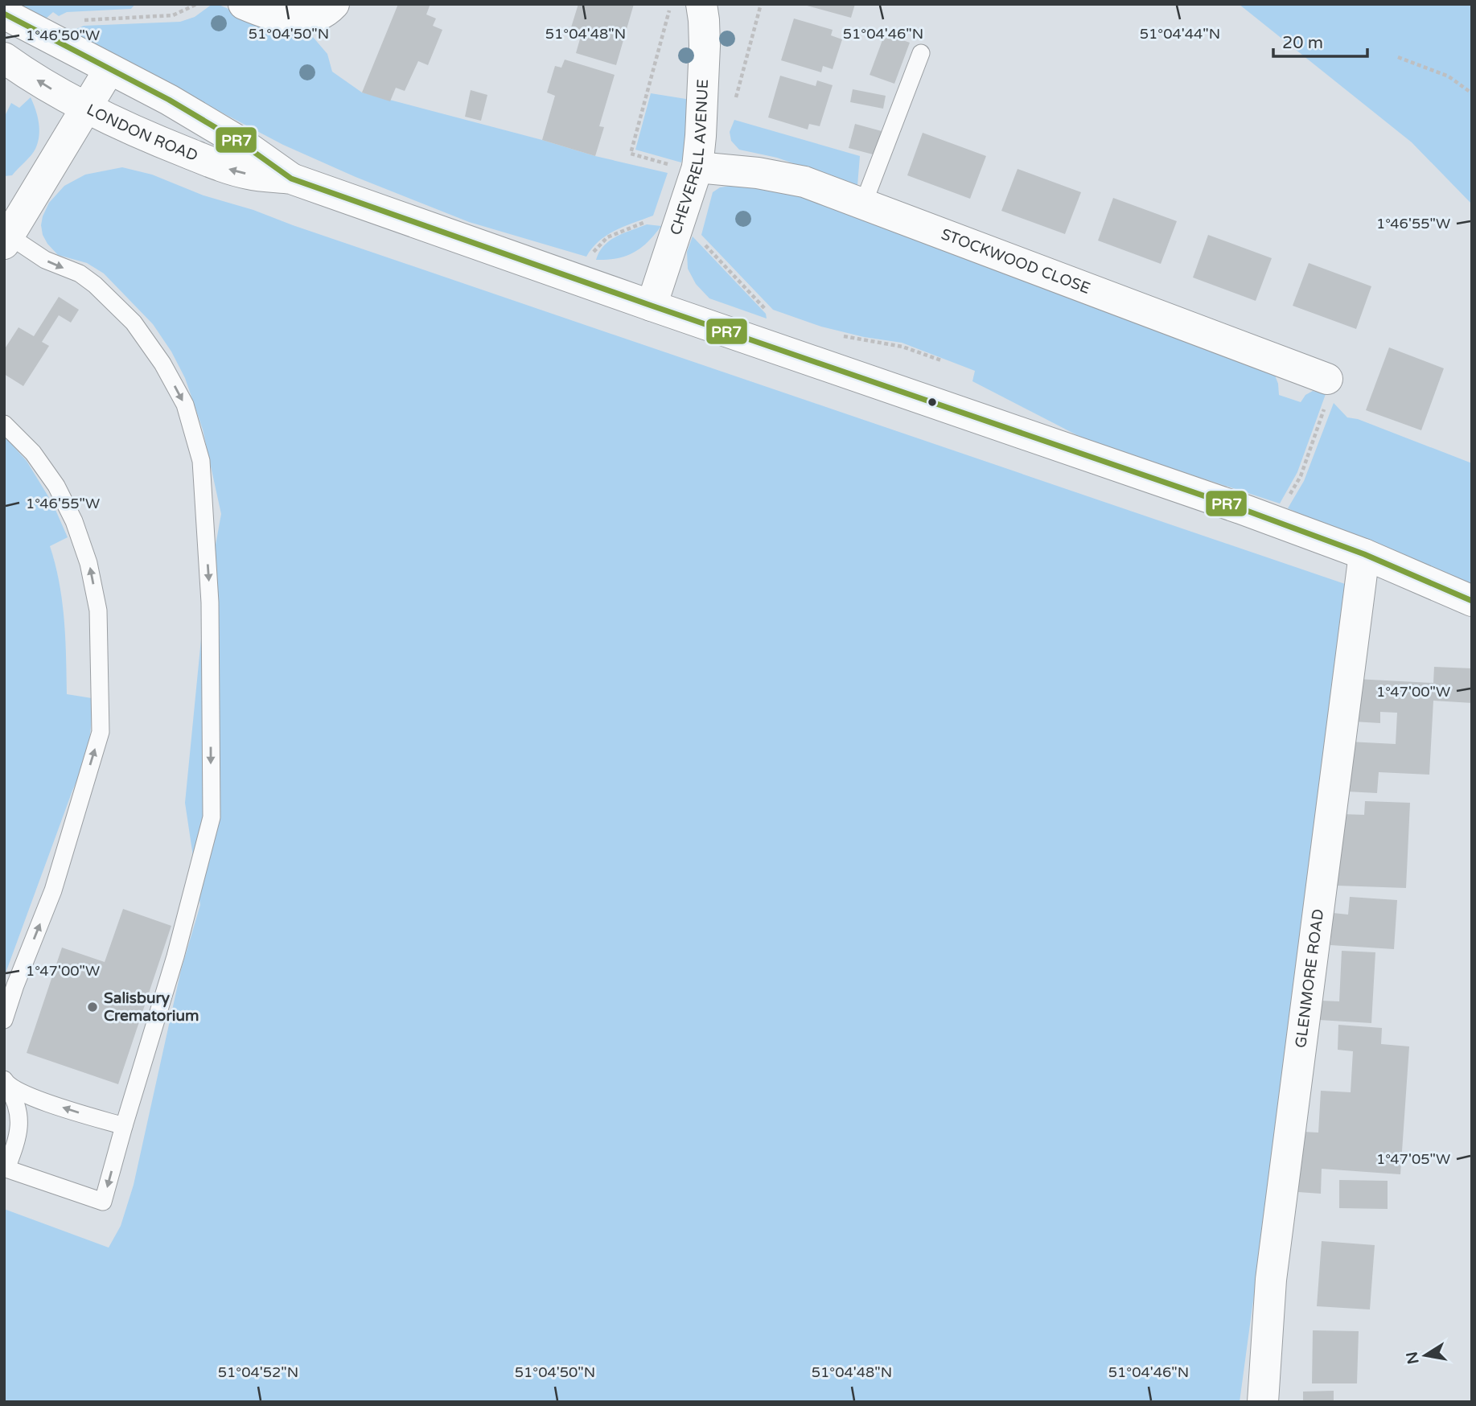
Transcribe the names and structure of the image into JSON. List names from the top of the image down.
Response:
{
  "streets": {
    "main road": [
      "LONDON ROAD",
      "CHEVERELL AVENUE",
      "STOCKWOOD CLOSE",
      "GLENMORE ROAD"
    ]
  },
  "crossings": [
    ["LONDON ROAD", "CHEVERELL AVENUE"],
    ["LONDON ROAD", "GLENMORE ROAD"],
    ["CHEVERELL AVENUE", "STOCKWOOD CLOSE"]
  ],
  "places": ["Salisbury Crematorium"],
  "lines": ["transit line PR7"],
  "scale_bar": "20 m",
  "north": "left",
  "coordinates": [
    "51°04'50\"N",
    "51°04'48\"N",
    "51°04'46\"N",
    "51°04'44\"N",
    "1°46'50\"W",
    "1°46'55\"W",
    "1°47'00\"W",
    "1°47'05\"W",
    "51°04'52\"N"
  ]
}
